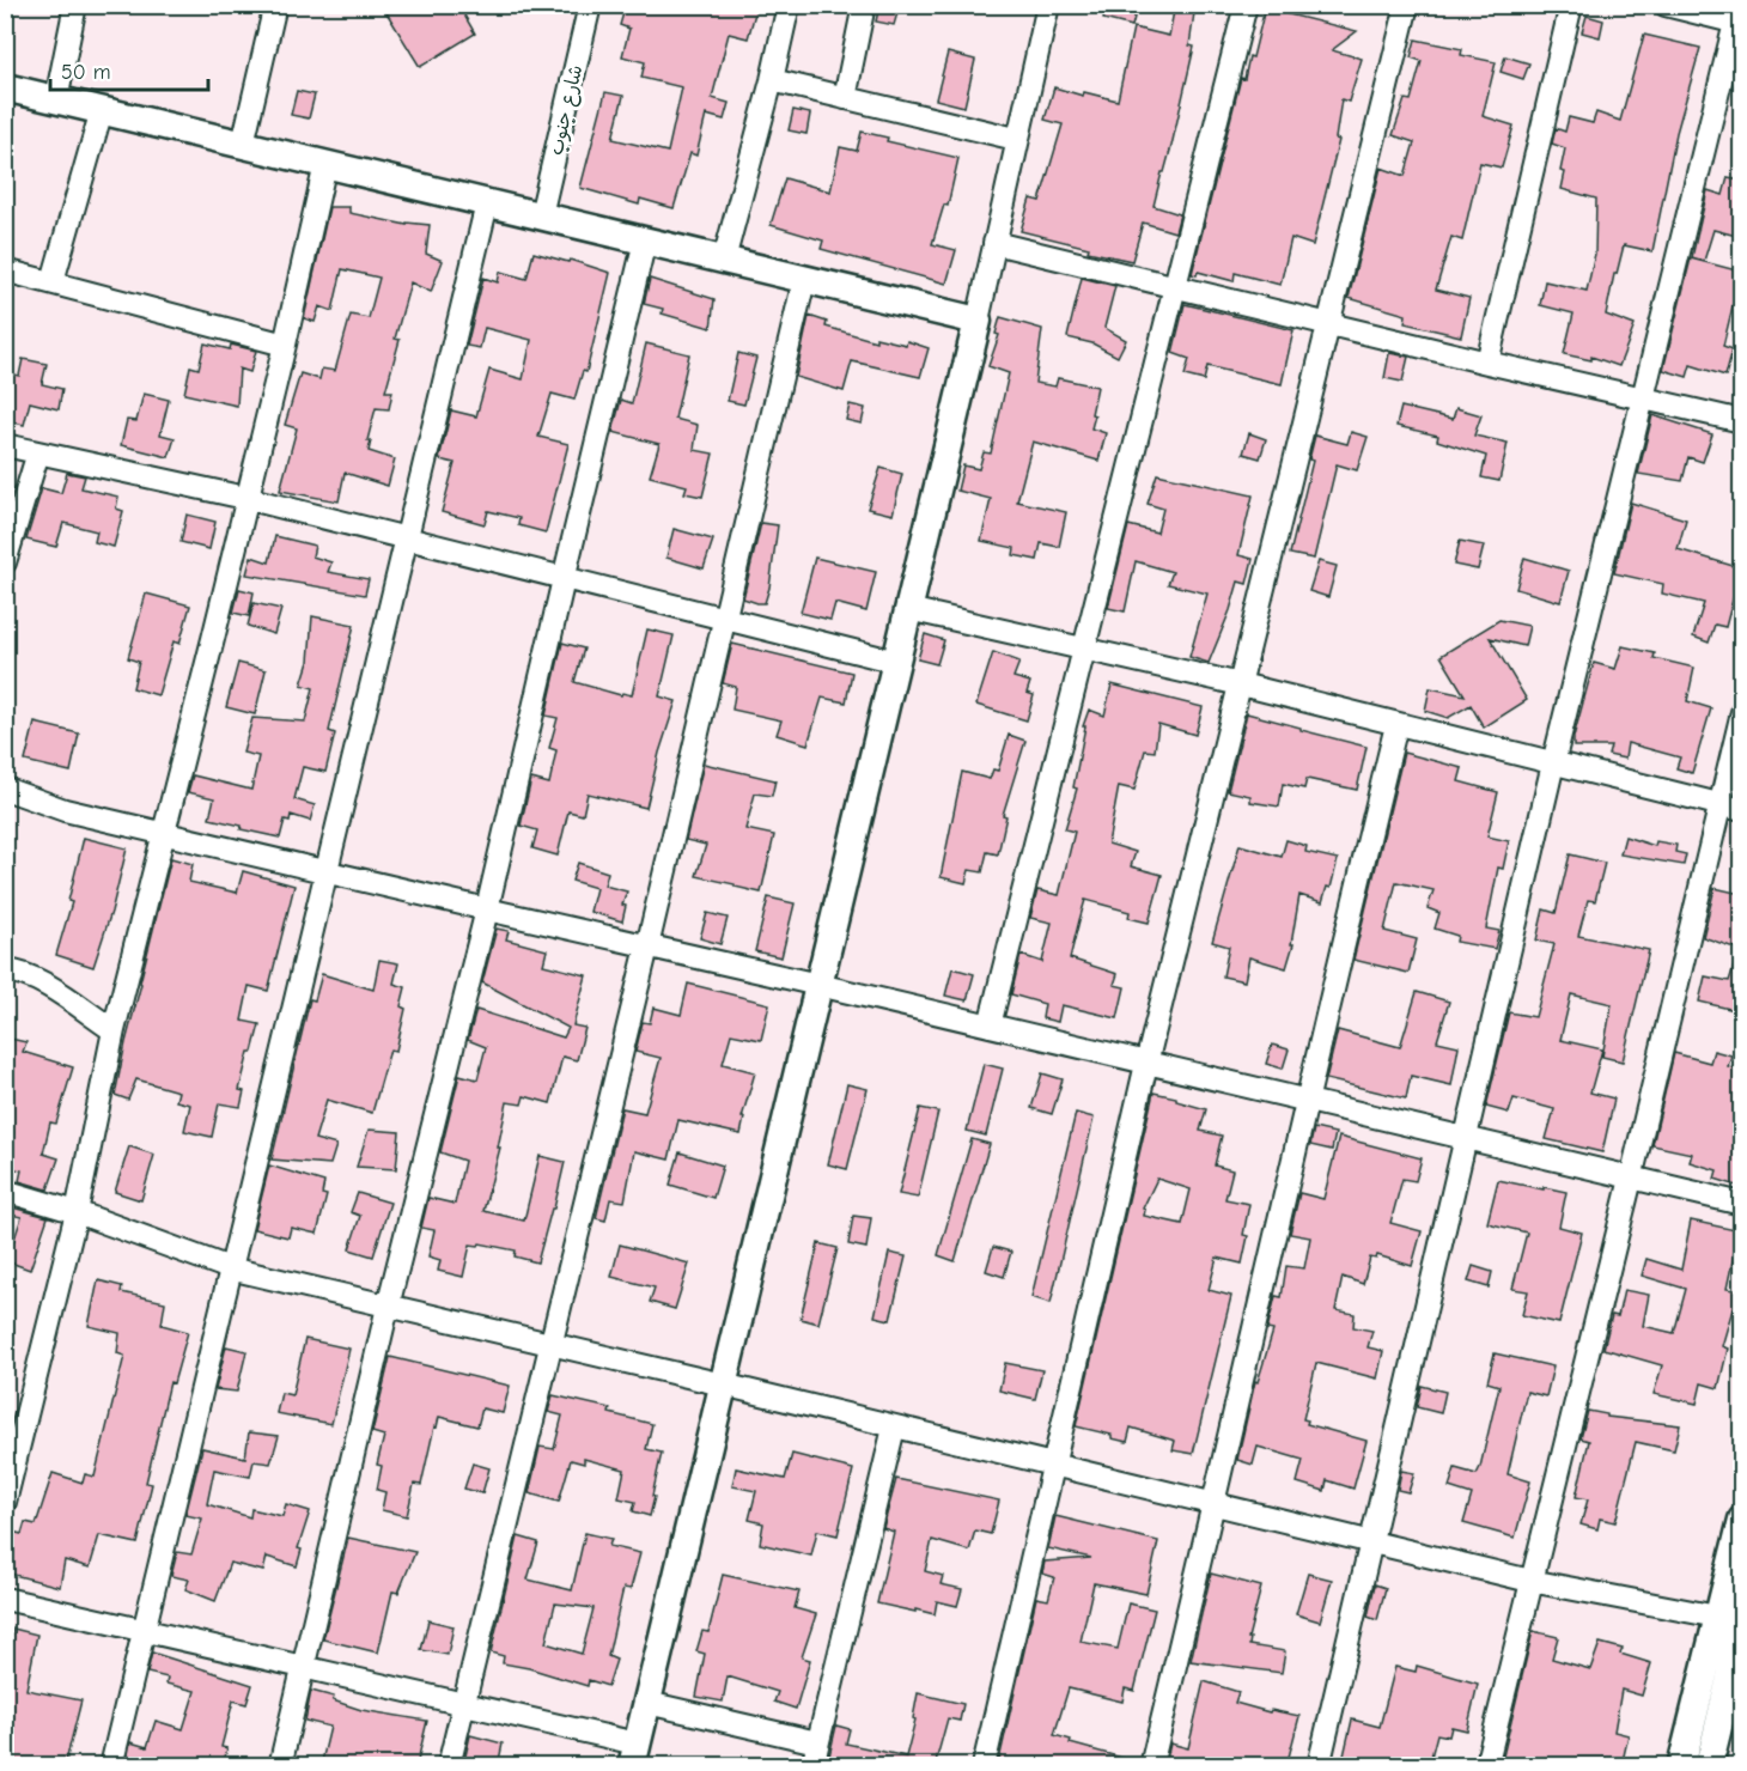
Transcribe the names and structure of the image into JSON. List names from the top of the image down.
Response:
{
  "streets": {
    "street": ["شارع جنوب"]
  },
  "scale_bar": "50 m"
}
